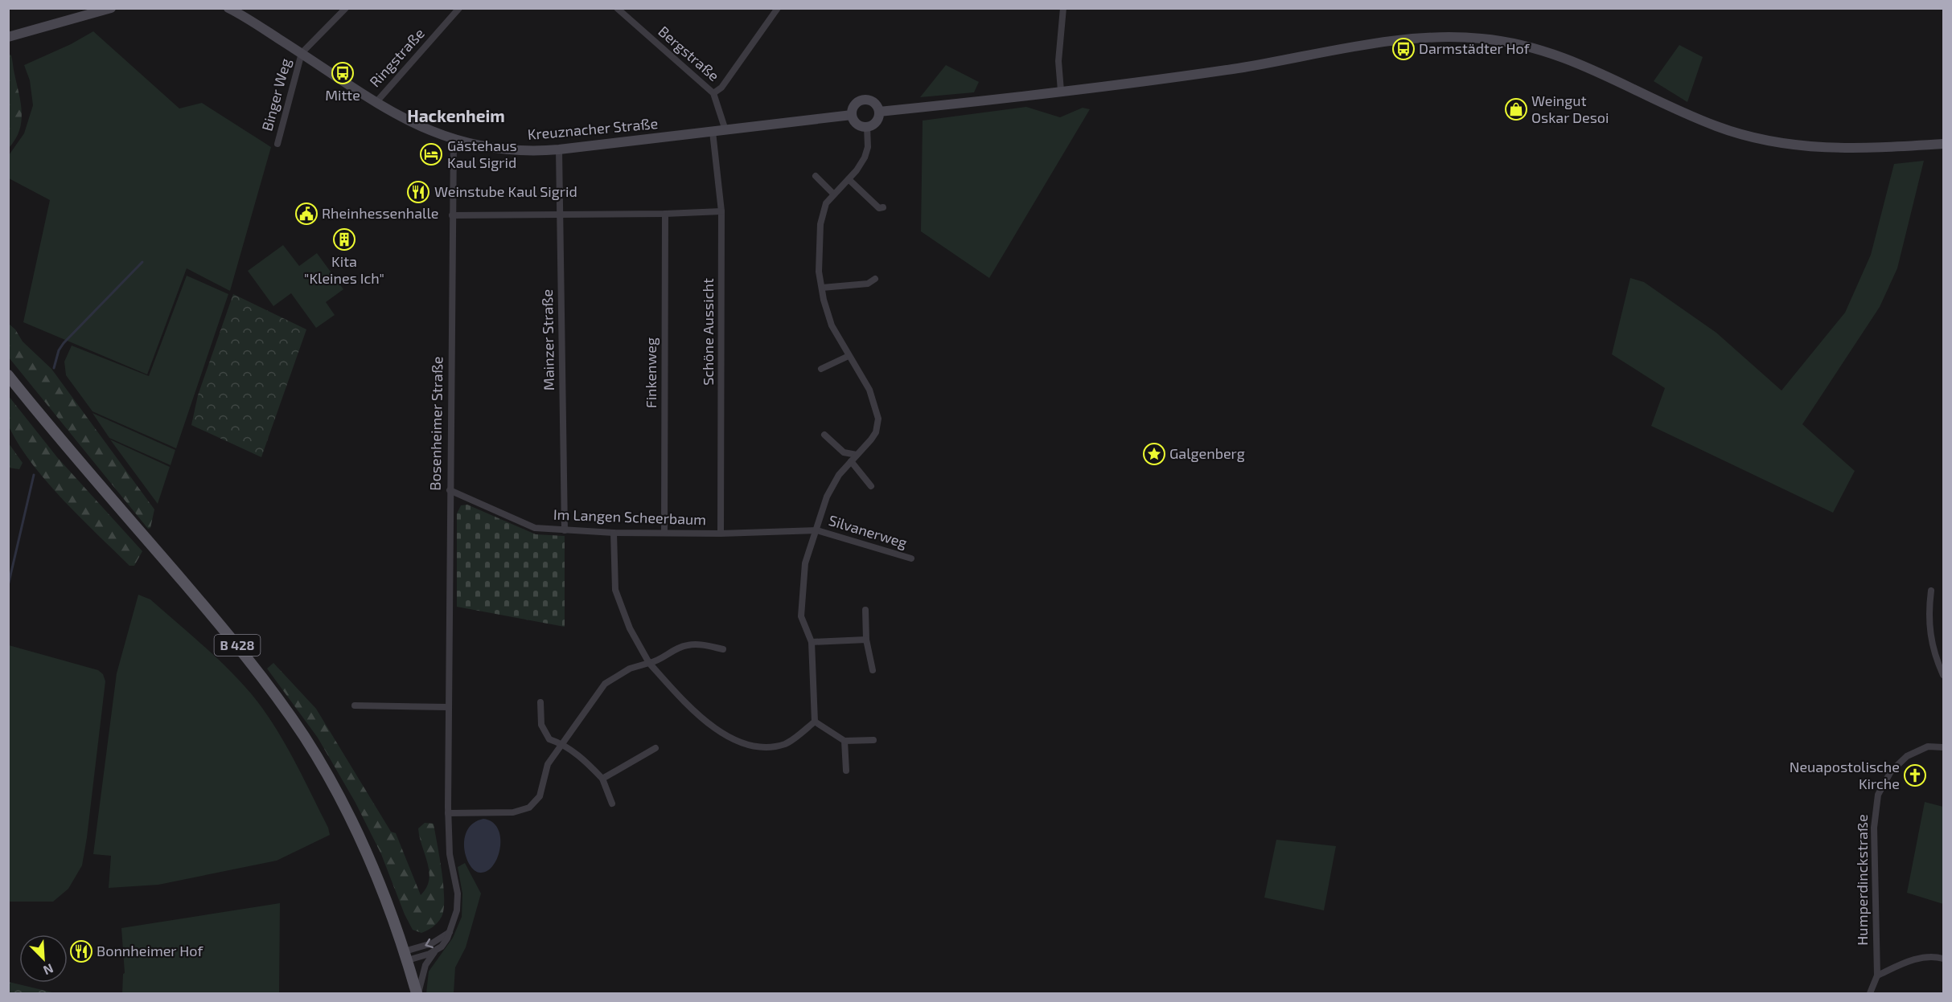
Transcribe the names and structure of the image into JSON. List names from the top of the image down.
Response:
{
  "streets": {
    "main road": ["Kreuznacher Straße", "B 428"],
    "street": [
      "Bergstraße",
      "Ringstraße",
      "Binger Weg",
      "Schöne Aussicht",
      "Mainzer Straße",
      "Finkenweg",
      "Bosenheimer Straße",
      "Im Langen Scheerbaum",
      "Silvanerweg",
      "Humperdinckstraße"
    ]
  },
  "crossings": [
    ["Bergstraße", "Kreuznacher Straße"],
    ["Ringstraße", "Kreuznacher Straße"],
    ["Binger Weg", "Kreuznacher Straße"],
    ["Kreuznacher Straße", "Schöne Aussicht"],
    ["Kreuznacher Straße", "Mainzer Straße"],
    ["Kreuznacher Straße", "Bosenheimer Straße"],
    ["Schöne Aussicht", "Im Langen Scheerbaum"],
    ["Mainzer Straße", "Im Langen Scheerbaum"],
    ["Finkenweg", "Im Langen Scheerbaum"],
    ["Bosenheimer Straße", "Im Langen Scheerbaum"],
    ["Im Langen Scheerbaum", "Silvanerweg"]
  ],
  "districts": ["Hackenheim"],
  "places": {
    "bus stop": ["Darmstädter Hof", "Mitte"],
    "shop": ["Weingut Oskar Desoi"],
    "hotel": ["Gästehaus Kaul Sigrid"],
    "restaurant": ["Weinstube Kaul Sigrid", "Bonnheimer Hof"],
    "public building": ["Rheinhessenhalle"],
    "building": ["Kita \"Kleines Ich\""],
    "place": ["Galgenberg"],
    "church": ["Neuapostolische Kirche"]
  },
  "north": "bottom right"
}
